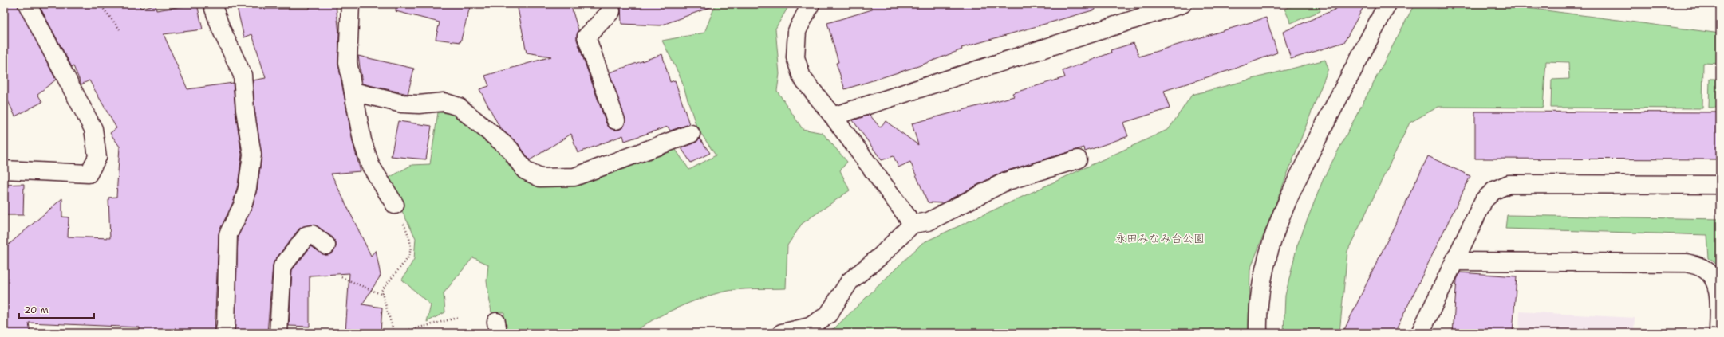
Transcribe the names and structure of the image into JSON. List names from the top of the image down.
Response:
{
  "parks": ["永田みなみ台公園"],
  "scale_bar": "20 m"
}
